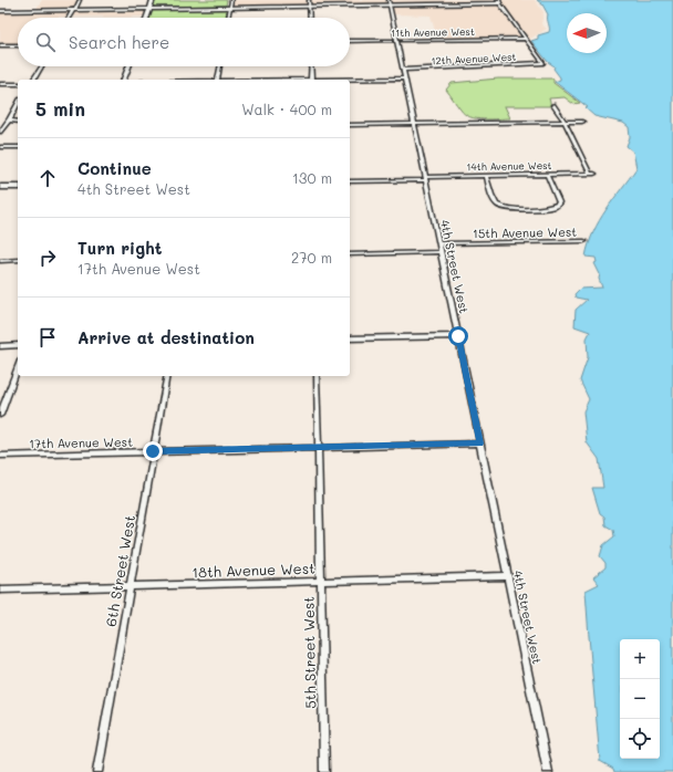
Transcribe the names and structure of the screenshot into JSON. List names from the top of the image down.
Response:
{
  "streets": {
    "street": [
      "11th Avenue West",
      "12th Avenue West",
      "14th Avenue West",
      "15th Avenue West",
      "4th Street West",
      "17th Avenue West",
      "18th Avenue West",
      "6th Street West",
      "5th Street West"
    ]
  },
  "crossings": [
    ["11th Avenue West", "12th Avenue West"],
    ["11th Avenue West", "4th Street West"],
    ["12th Avenue West", "4th Street West"],
    ["14th Avenue West", "4th Street West"],
    ["15th Avenue West", "4th Street West"],
    ["4th Street West", "17th Avenue West"],
    ["4th Street West", "18th Avenue West"],
    ["17th Avenue West", "6th Street West"],
    ["17th Avenue West", "5th Street West"],
    ["18th Avenue West", "6th Street West"],
    ["18th Avenue West", "5th Street West"]
  ],
  "north": "left",
  "page": {
    "search": "Search here",
    "heading": ["5 min", "Walk · 400 m"],
    "list": [
      ["Continue", "4th Street West", "130 m"],
      ["Turn right", "17th Avenue West", "270 m"],
      "Arrive at destination"
    ],
    "map_buttons": ["+", "−"]
  }
}
